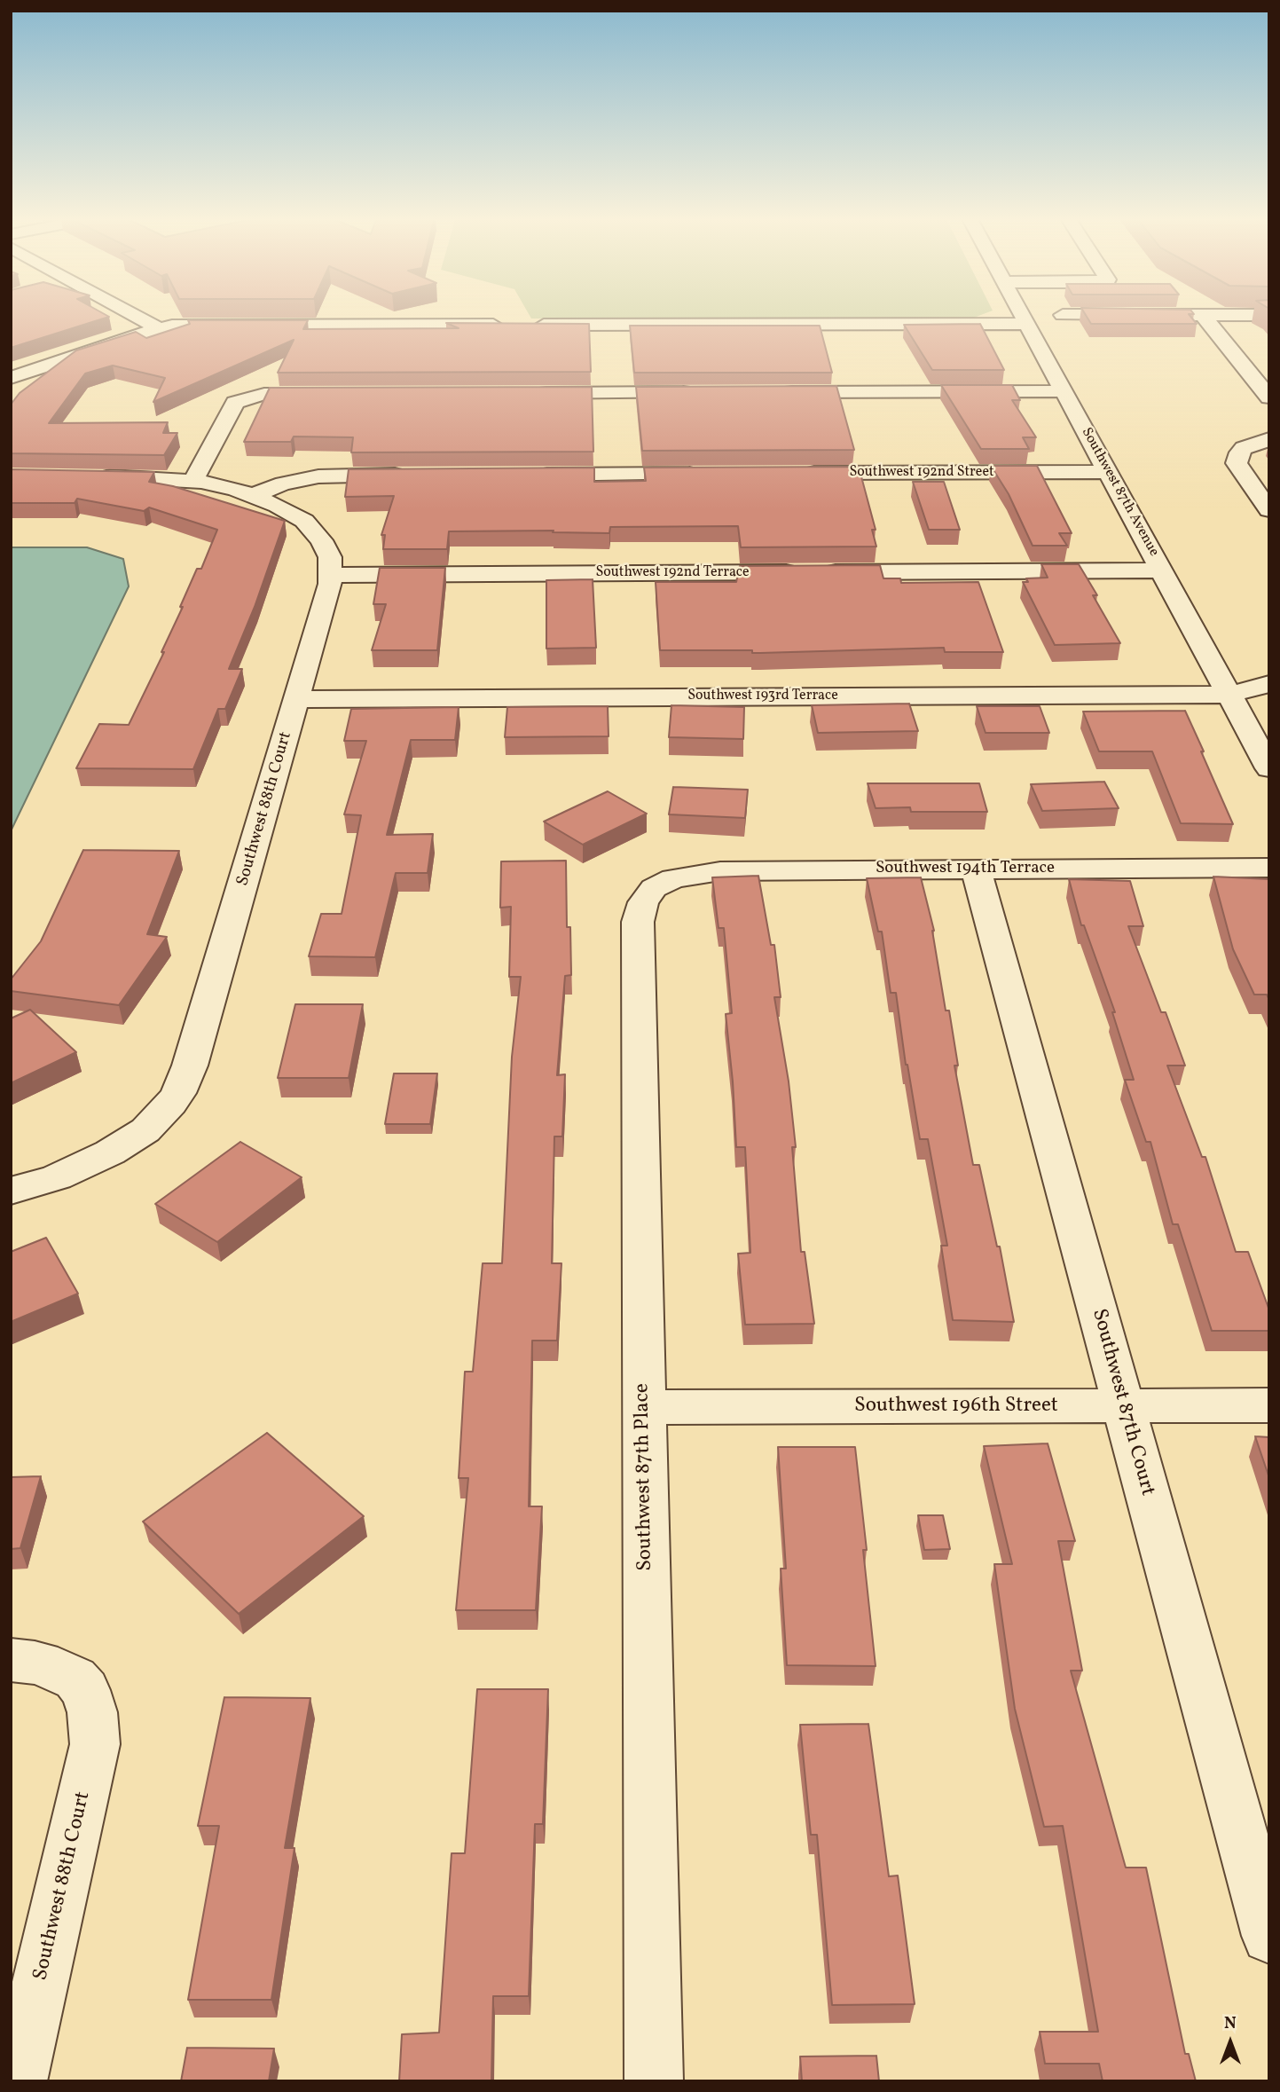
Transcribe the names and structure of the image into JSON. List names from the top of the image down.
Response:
{
  "streets": {
    "street": [
      "Southwest 192nd Street",
      "Southwest 87th Avenue",
      "Southwest 192nd Terrace",
      "Southwest 193rd Terrace",
      "Southwest 88th Court",
      "Southwest 194th Terrace",
      "Southwest 87th Court",
      "Southwest 196th Street",
      "Southwest 87th Place"
    ]
  },
  "crossings": [
    ["Southwest 192nd Street", "Southwest 87th Avenue"],
    ["Southwest 87th Avenue", "Southwest 192nd Terrace"],
    ["Southwest 87th Avenue", "Southwest 193rd Terrace"],
    ["Southwest 192nd Terrace", "Southwest 88th Court"],
    ["Southwest 193rd Terrace", "Southwest 88th Court"],
    ["Southwest 194th Terrace", "Southwest 87th Court"],
    ["Southwest 194th Terrace", "Southwest 87th Place"],
    ["Southwest 87th Court", "Southwest 196th Street"],
    ["Southwest 196th Street", "Southwest 87th Place"]
  ],
  "north": "top"
}
